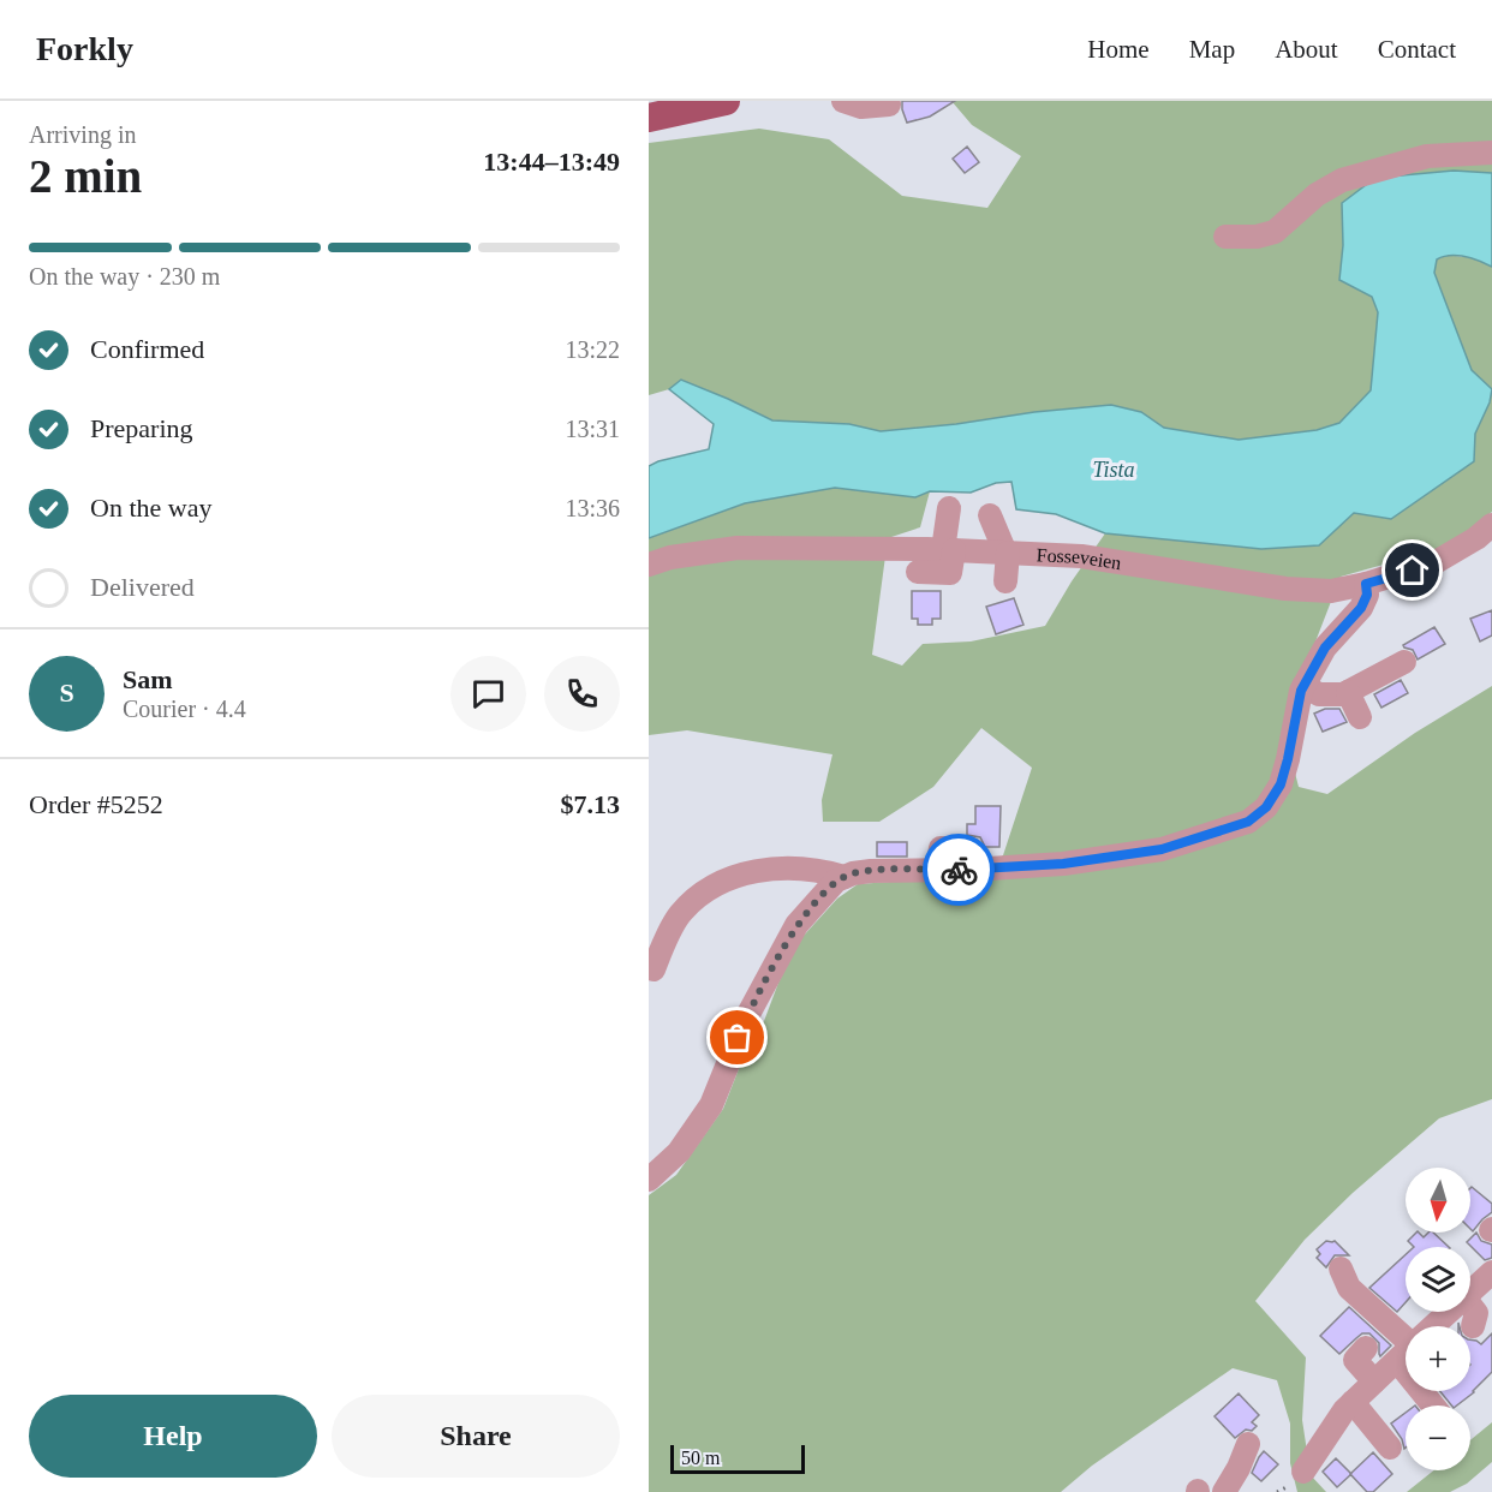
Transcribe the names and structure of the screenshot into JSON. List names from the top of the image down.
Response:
{
  "streets": {
    "street": ["Fosseveien"]
  },
  "water": ["Tista"],
  "scale_bar": "50 m",
  "north": "bottom",
  "page": {
    "header": "Forkly",
    "nav": [
      "Home",
      "Map",
      "About",
      "Contact"
    ],
    "heading": ["2 min", "Arriving in", "13:44–13:49"],
    "panel": [
      "Sam",
      "Courier · 4.4",
      "Order #5252",
      "$7.13"
    ],
    "bar": "On the way · 230 m",
    "list": [
      ["Confirmed", "13:22"],
      ["Preparing", "13:31"],
      ["On the way", "13:36"],
      "Delivered"
    ],
    "round": "S",
    "map_buttons": ["+", "−"],
    "buttons": ["Help", "Share"],
    "scale": "50 m"
  }
}
